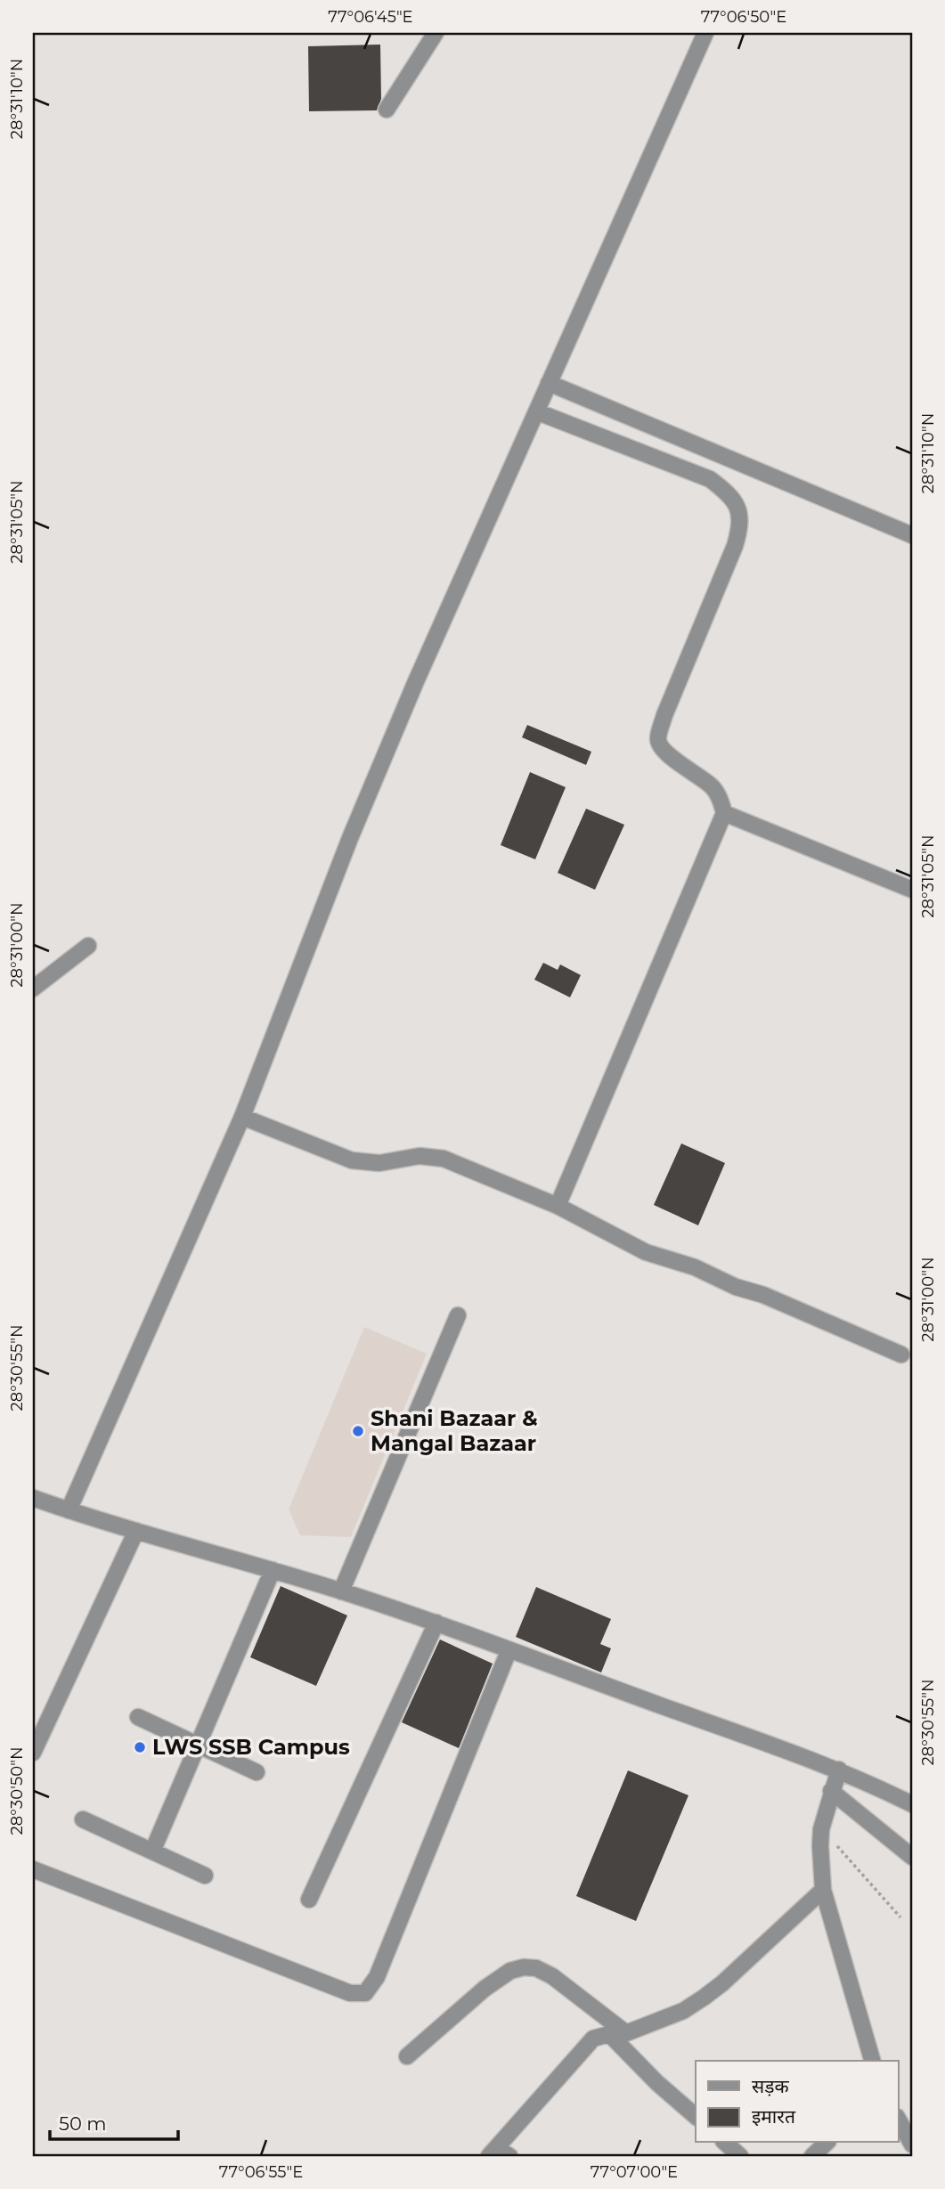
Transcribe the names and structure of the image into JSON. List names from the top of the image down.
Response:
{
  "places": ["Shani Bazaar & Mangal Bazaar", "LWS SSB Campus"],
  "legend": ["सड़क", "इमारत"],
  "scale_bar": "50 m",
  "coordinates": [
    "77°06'45\"E",
    "77°06'50\"E",
    "28°31'10\"N",
    "28°31'05\"N",
    "28°31'00\"N",
    "28°30'55\"N",
    "28°30'50\"N",
    "77°06'55\"E",
    "77°07'00\"E"
  ]
}
